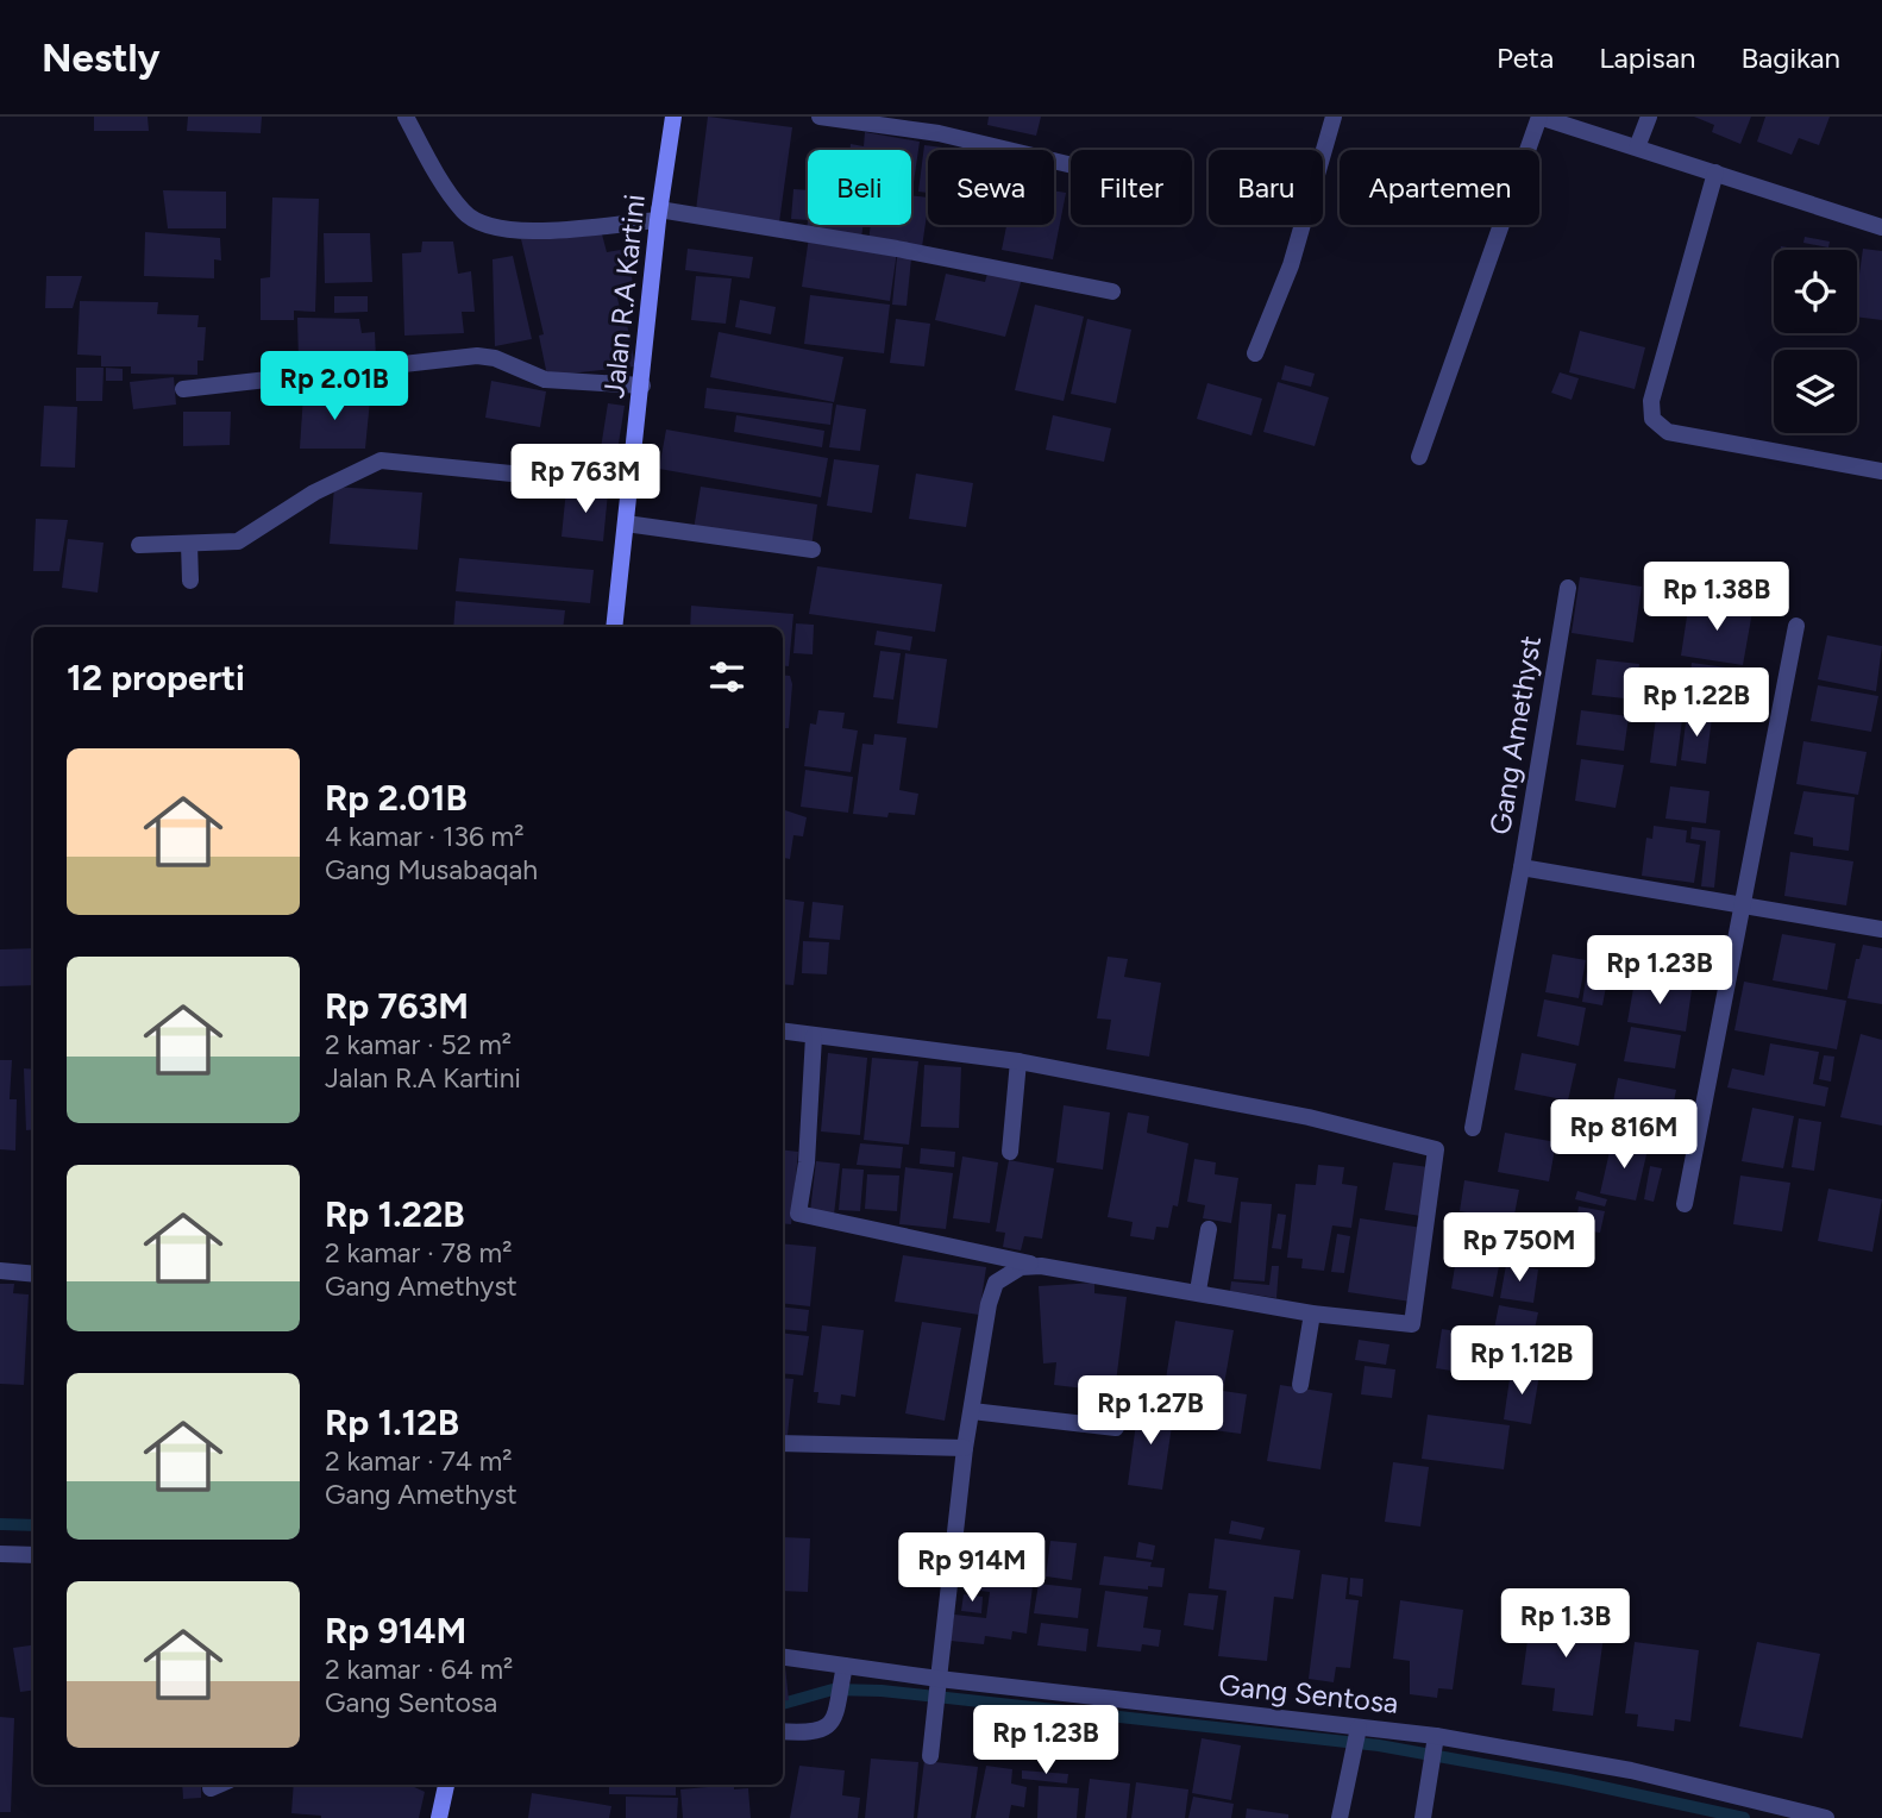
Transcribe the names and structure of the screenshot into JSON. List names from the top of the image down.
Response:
{
  "streets": {
    "street": ["Jalan R.A Kartini", "Gang Amethyst", "Gang Sentosa"]
  },
  "page": {
    "header": "Nestly",
    "nav": ["Peta", "Lapisan", "Bagikan"],
    "chip": [
      "Beli",
      "Sewa",
      "Filter",
      "Baru",
      "Apartemen"
    ],
    "price": [
      "Rp 2.01B",
      "Rp 763M",
      "Rp 1.38B",
      "Rp 1.22B",
      "Rp 1.23B",
      "Rp 816M",
      "Rp 750M",
      "Rp 1.12B",
      "Rp 1.27B",
      "Rp 914M",
      "Rp 1.3B",
      "Rp 1.23B"
    ],
    "heading": "12 properti",
    "list": [
      {
        "name": "Rp 2.01B",
        "note": "4 kamar · 136 m² · Gang Musabaqah"
      },
      {
        "name": "Rp 763M",
        "note": "2 kamar · 52 m² · Jalan R.A Kartini"
      },
      {
        "name": "Rp 1.22B",
        "note": "2 kamar · 78 m² · Gang Amethyst"
      },
      {
        "name": "Rp 1.12B",
        "note": "2 kamar · 74 m² · Gang Amethyst"
      },
      {
        "name": "Rp 914M",
        "note": "2 kamar · 64 m² · Gang Sentosa"
      }
    ]
  }
}
